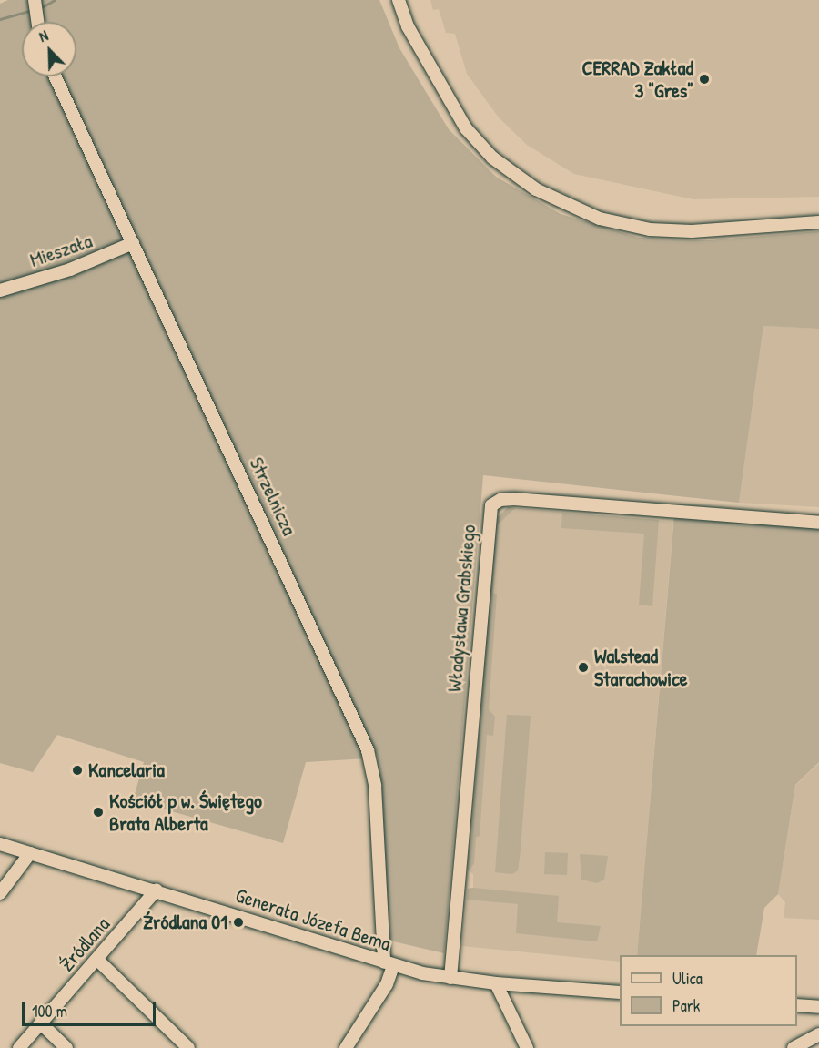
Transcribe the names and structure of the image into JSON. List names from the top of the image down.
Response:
{
  "streets": {
    "street": [
      "Mieszała",
      "Strzelnicza",
      "Władysława Grabskiego",
      "Generała Józefa Bema",
      "Źródlana"
    ]
  },
  "crossings": [
    ["Mieszała", "Strzelnicza"],
    ["Strzelnicza", "Generała Józefa Bema"],
    ["Władysława Grabskiego", "Generała Józefa Bema"],
    ["Generała Józefa Bema", "Źródlana"]
  ],
  "places": [
    "CERRAD Zakład 3 \"Gres\"",
    "Walstead Starachowice",
    "Kancelaria",
    "Kościół p w. Świętego Brata Alberta",
    "Źródlana 01"
  ],
  "legend": ["Ulica", "Park"],
  "scale_bar": "100 m",
  "north": "top left"
}
